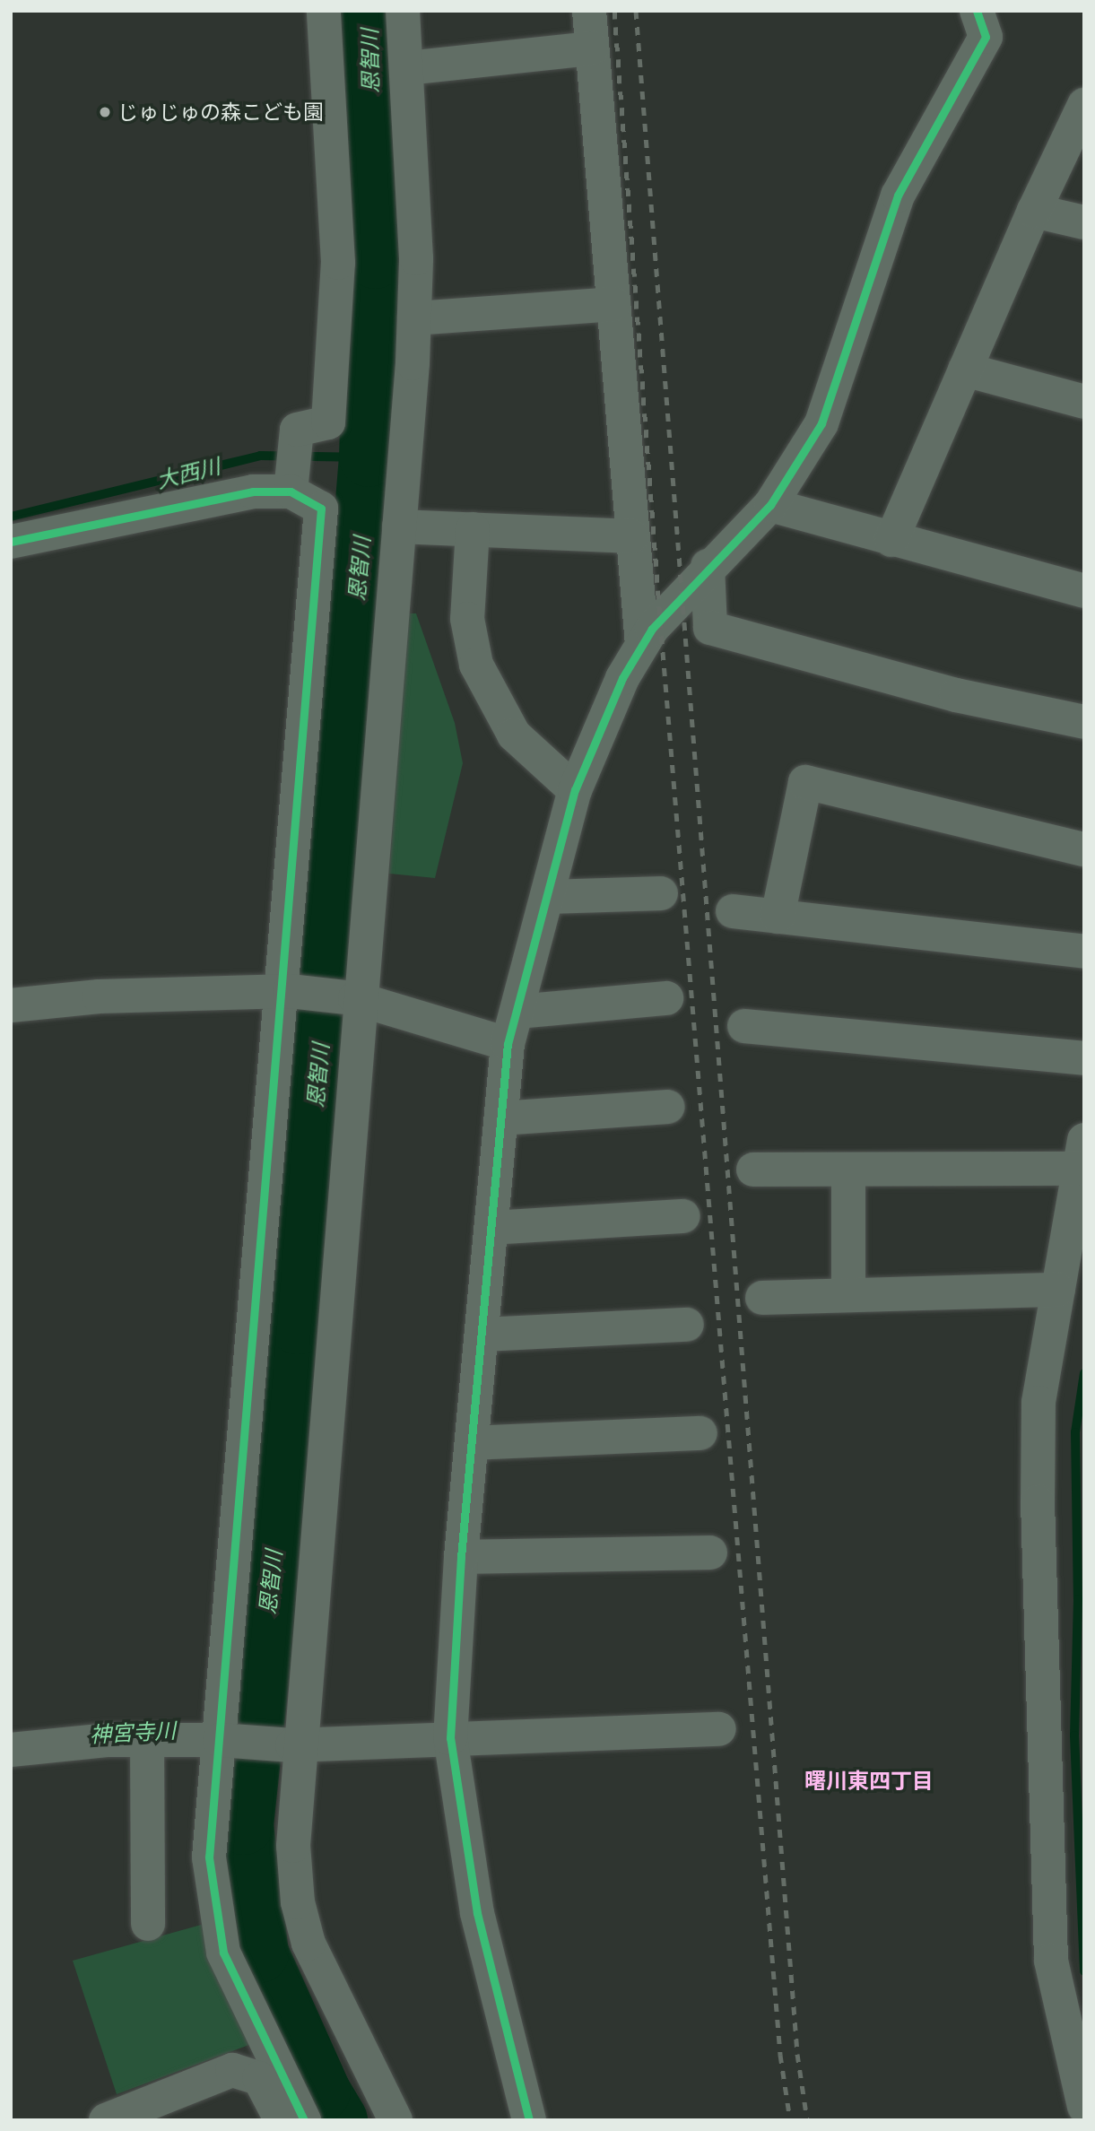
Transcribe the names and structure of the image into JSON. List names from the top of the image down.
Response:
{
  "districts": ["曙川東四丁目"],
  "water": ["恩智川", "大西川", "神宮寺川"],
  "places": ["じゅじゅの森こども園"]
}
